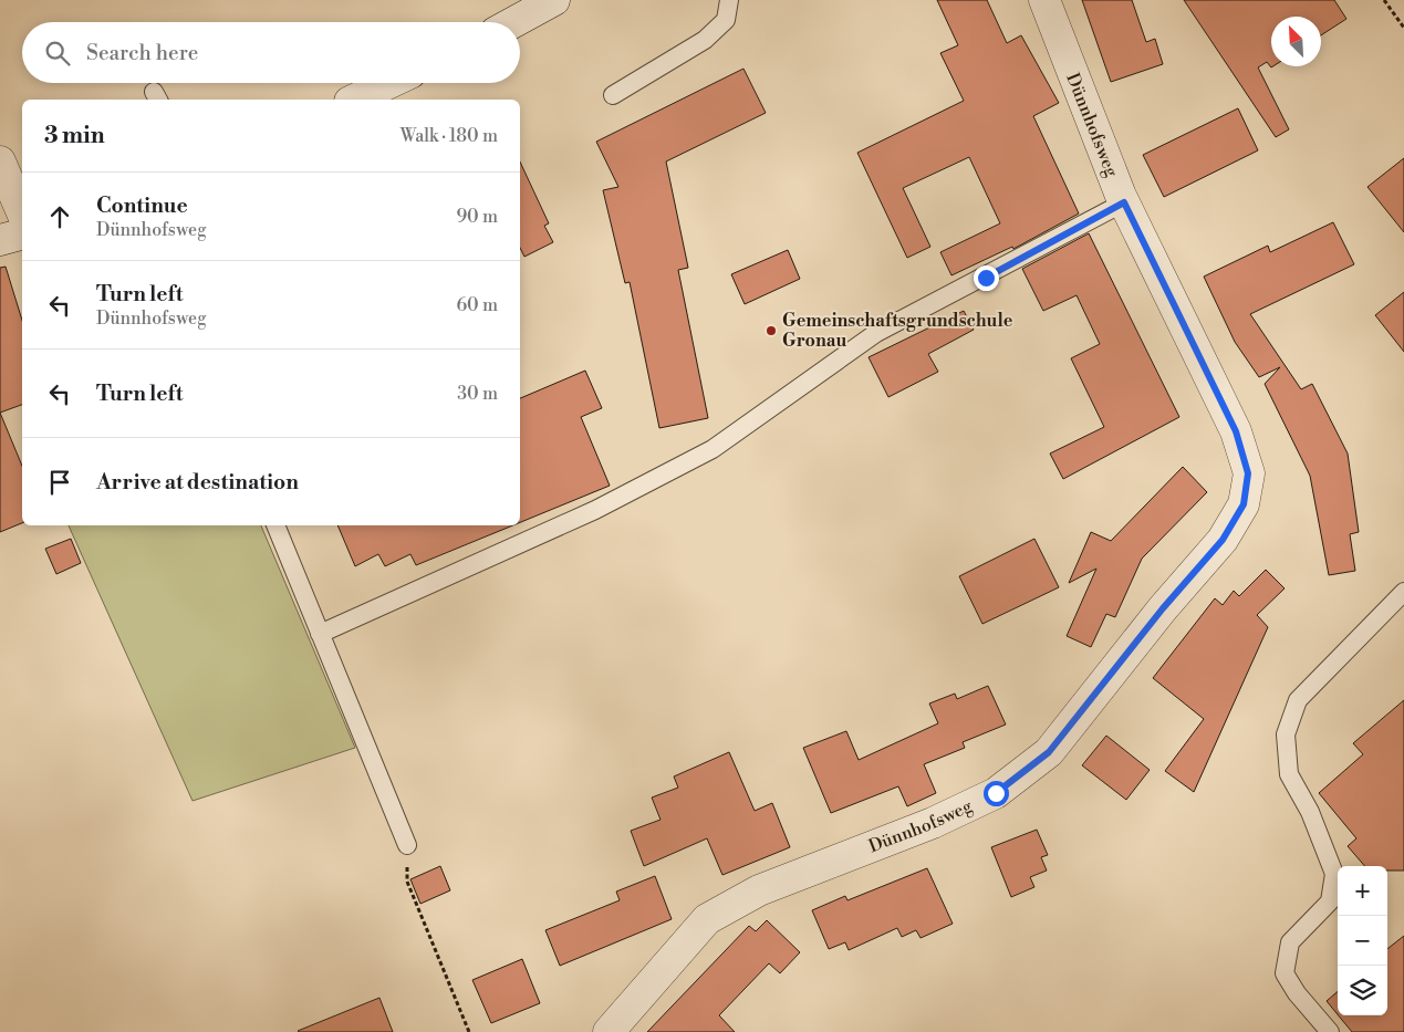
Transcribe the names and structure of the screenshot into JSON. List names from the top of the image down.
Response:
{
  "streets": {
    "street": ["Dünnhofsweg"]
  },
  "places": ["Gemeinschaftsgrundschule Gronau"],
  "north": "top left",
  "page": {
    "search": "Search here",
    "heading": ["3 min", "Walk · 180 m"],
    "list": [
      ["Continue", "Dünnhofsweg", "90 m"],
      ["Turn left", "Dünnhofsweg", "60 m"],
      ["Turn left", "30 m"],
      "Arrive at destination"
    ],
    "map_buttons": ["+", "−"]
  }
}
